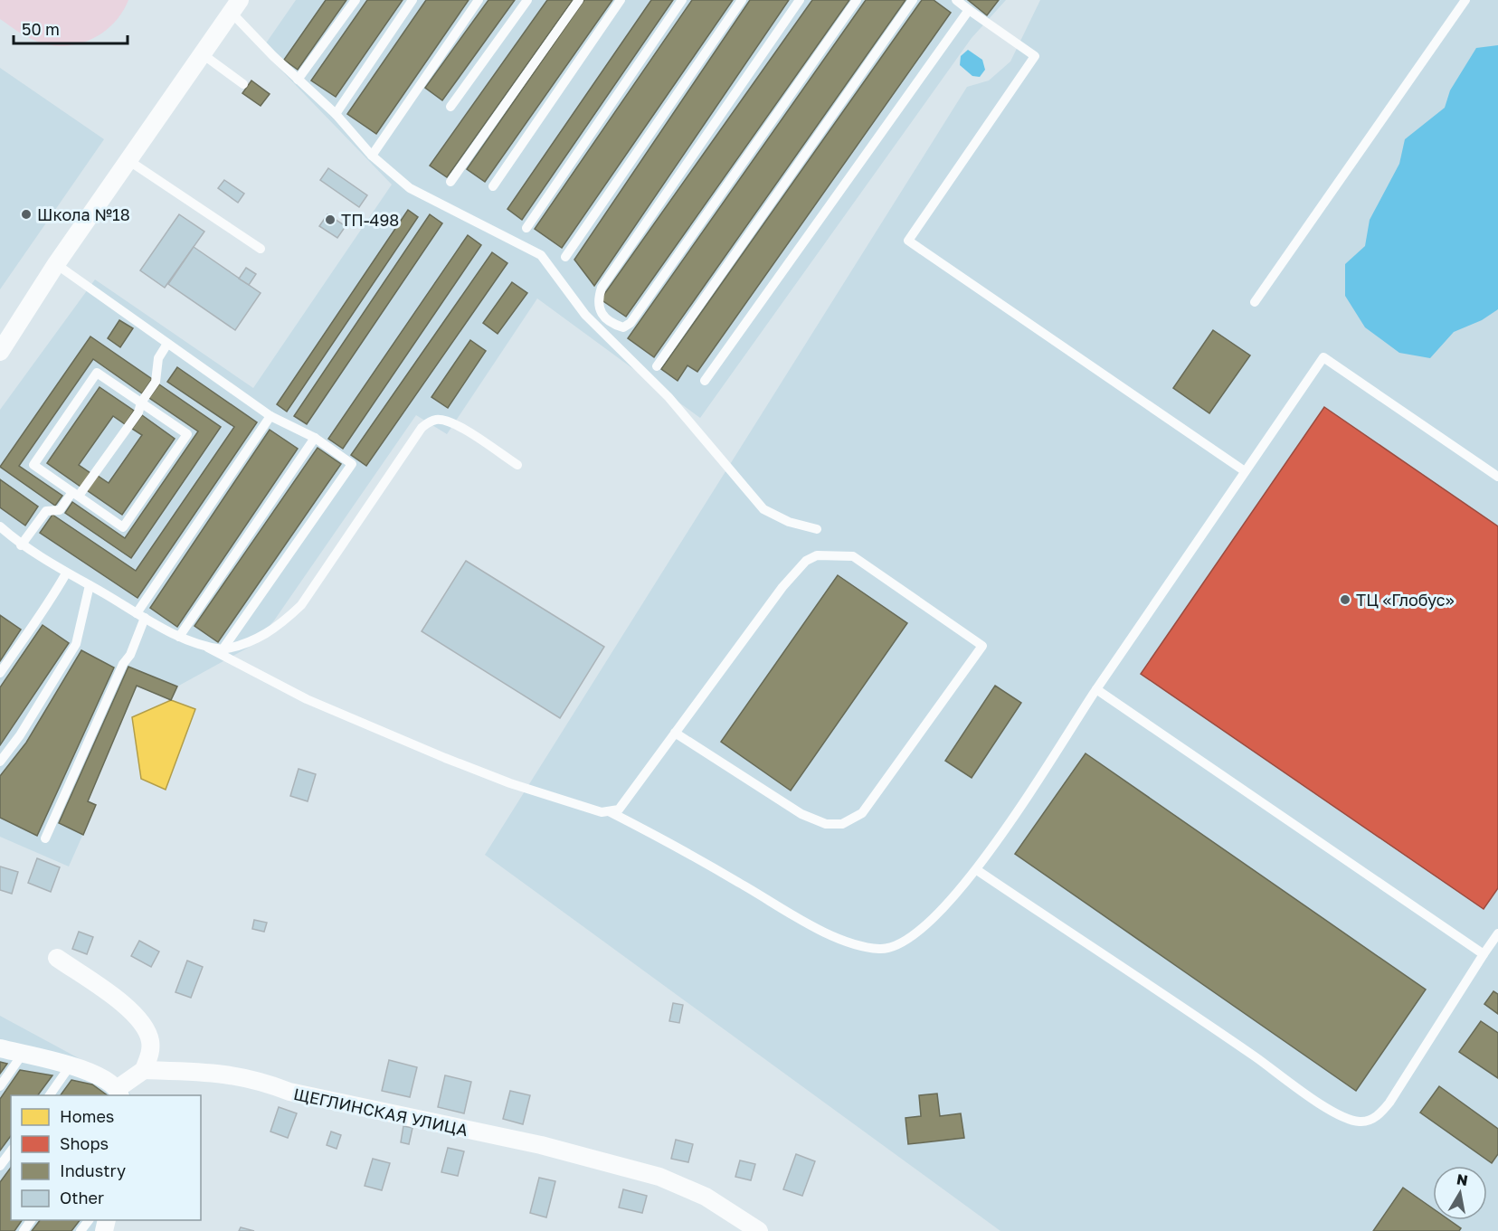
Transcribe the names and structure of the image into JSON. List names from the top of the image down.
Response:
{
  "streets": {
    "street": ["ЩЕГЛИНСКАЯ УЛИЦА"]
  },
  "places": ["Школа №18", "ТП-498", "ТЦ «Глобус»"],
  "legend": [
    "Homes",
    "Shops",
    "Industry",
    "Other"
  ],
  "scale_bar": "50 m",
  "north": "top"
}
